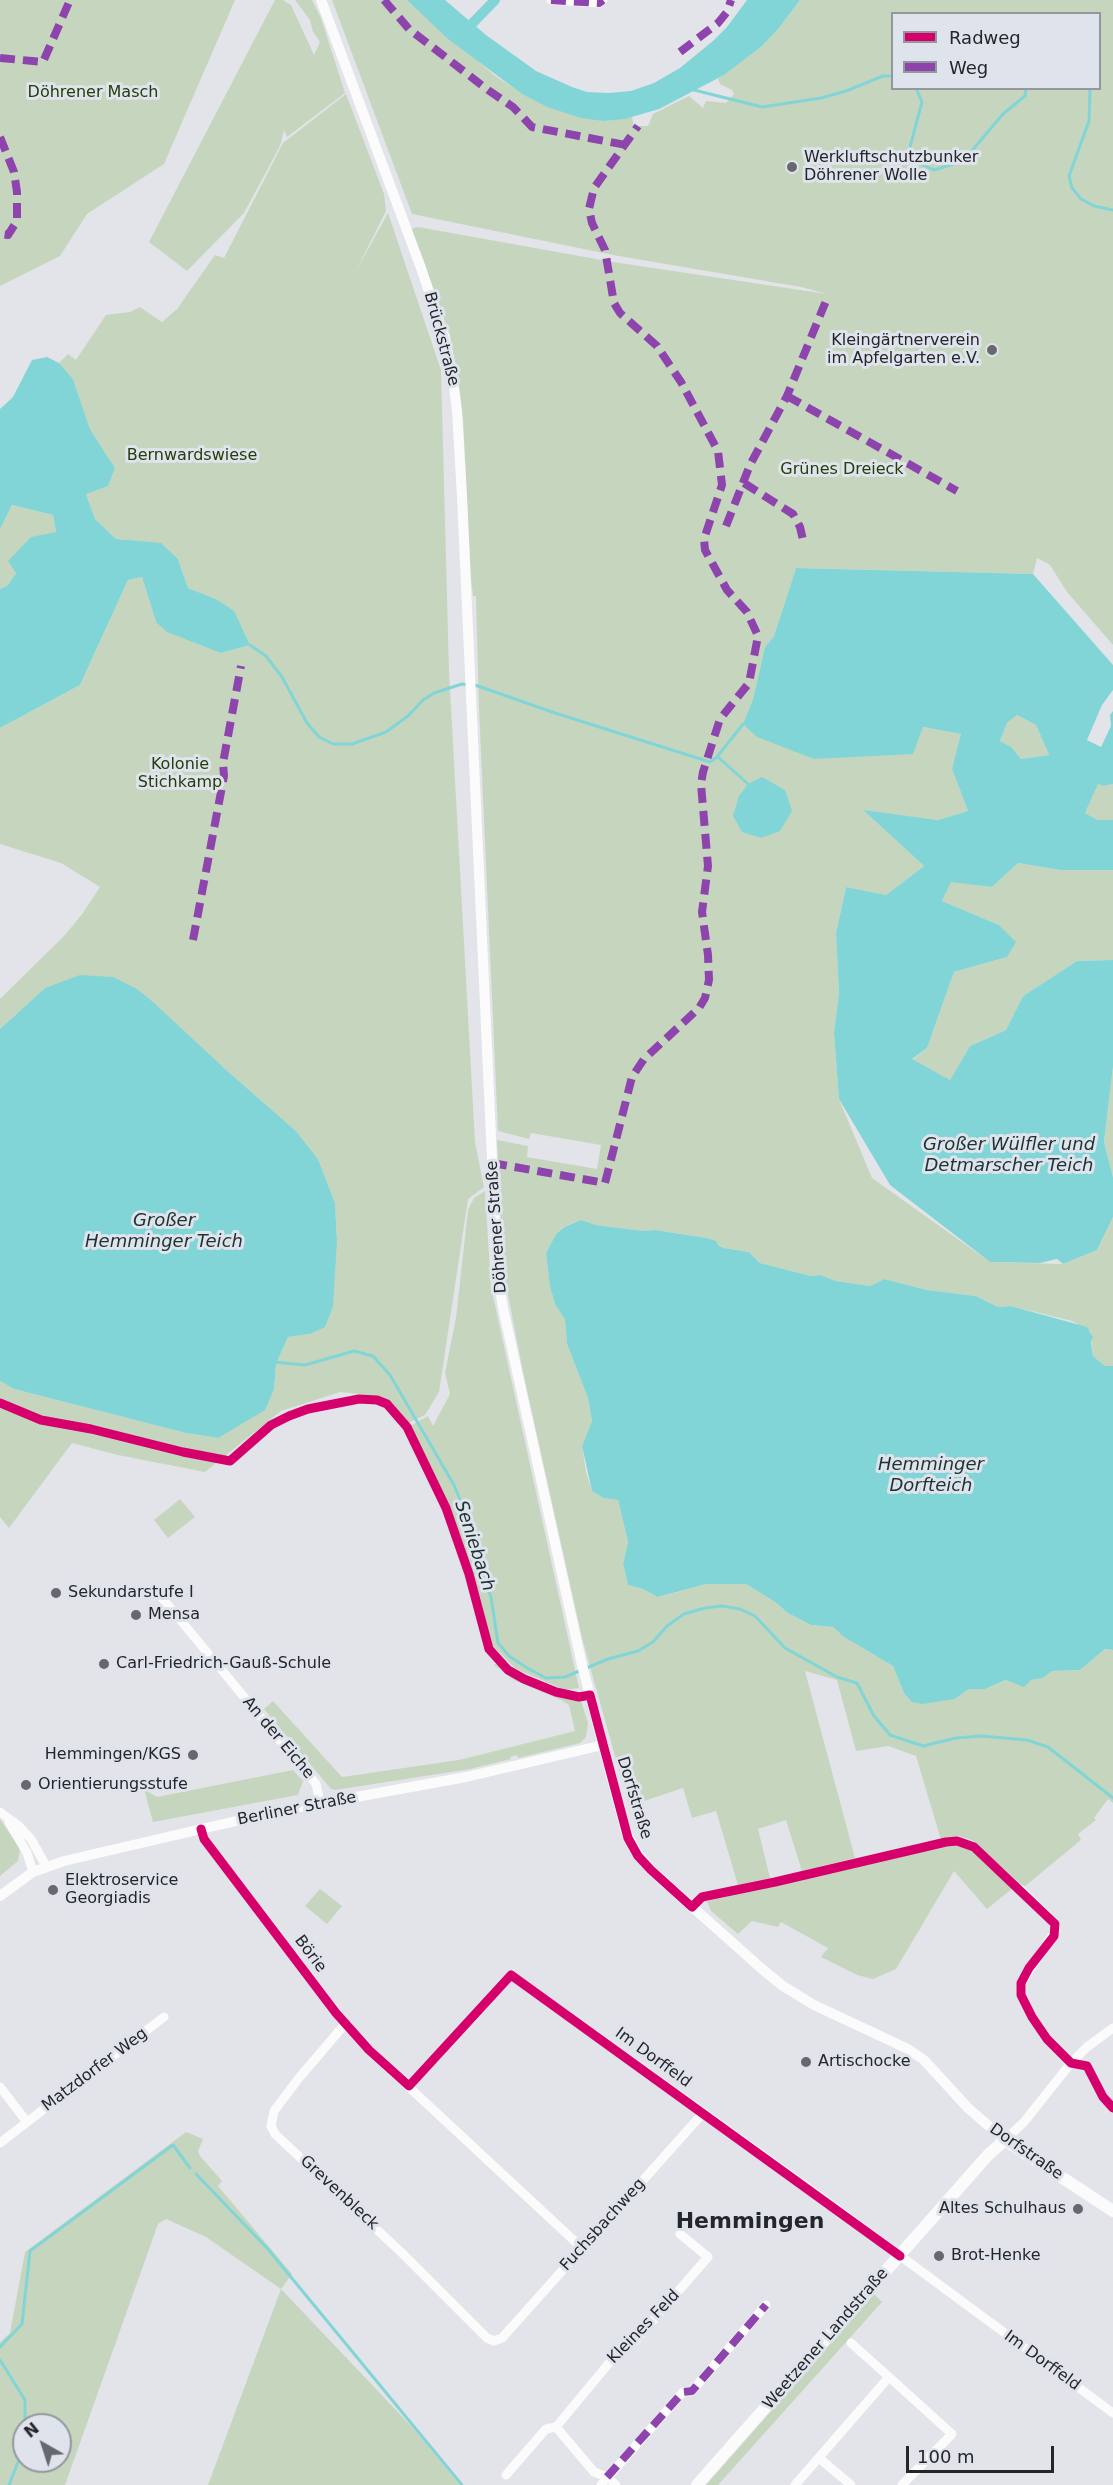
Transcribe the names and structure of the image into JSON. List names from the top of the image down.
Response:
{
  "streets": {
    "main road": ["Dorfstraße", "Weetzener Landstraße"],
    "street": [
      "Brückstraße",
      "Döhrener Straße",
      "An der Eiche",
      "Berliner Straße",
      "Börie",
      "Im Dorffeld",
      "Matzdorfer Weg",
      "Grevenbleck",
      "Fuchsbachweg",
      "Kleines Feld"
    ]
  },
  "crossings": [
    ["Brückstraße", "Döhrener Straße"],
    ["Döhrener Straße", "Dorfstraße"],
    ["Döhrener Straße", "Berliner Straße"],
    ["An der Eiche", "Berliner Straße"],
    ["Dorfstraße", "Berliner Straße"],
    ["Dorfstraße", "Weetzener Landstraße"],
    ["Berliner Straße", "Börie"],
    ["Börie", "Im Dorffeld"],
    ["Börie", "Grevenbleck"],
    ["Börie", "Fuchsbachweg"],
    ["Im Dorffeld", "Fuchsbachweg"],
    ["Im Dorffeld", "Weetzener Landstraße"],
    ["Grevenbleck", "Fuchsbachweg"]
  ],
  "districts": ["Hemmingen"],
  "water": [
    "Großer Wülfler und Detmarscher Teich",
    "Großer Hemminger Teich",
    "Hemminger Dorfteich",
    "Seniebach"
  ],
  "parks": [
    "Döhrener Masch",
    "Bernwardswiese",
    "Grünes Dreieck",
    "Kolonie Stichkamp"
  ],
  "places": [
    "Werkluftschutzbunker Döhrener Wolle",
    "Kleingärtnerverein im Apfelgarten e.V.",
    "Sekundarstufe I",
    "Mensa",
    "Carl-Friedrich-Gauß-Schule",
    "Hemmingen/KGS",
    "Orientierungsstufe",
    "Elektroservice Georgiadis",
    "Artischocke",
    "Altes Schulhaus",
    "Brot-Henke"
  ],
  "legend": ["Radweg", "Weg"],
  "scale_bar": "100 m",
  "north": "top left"
}
